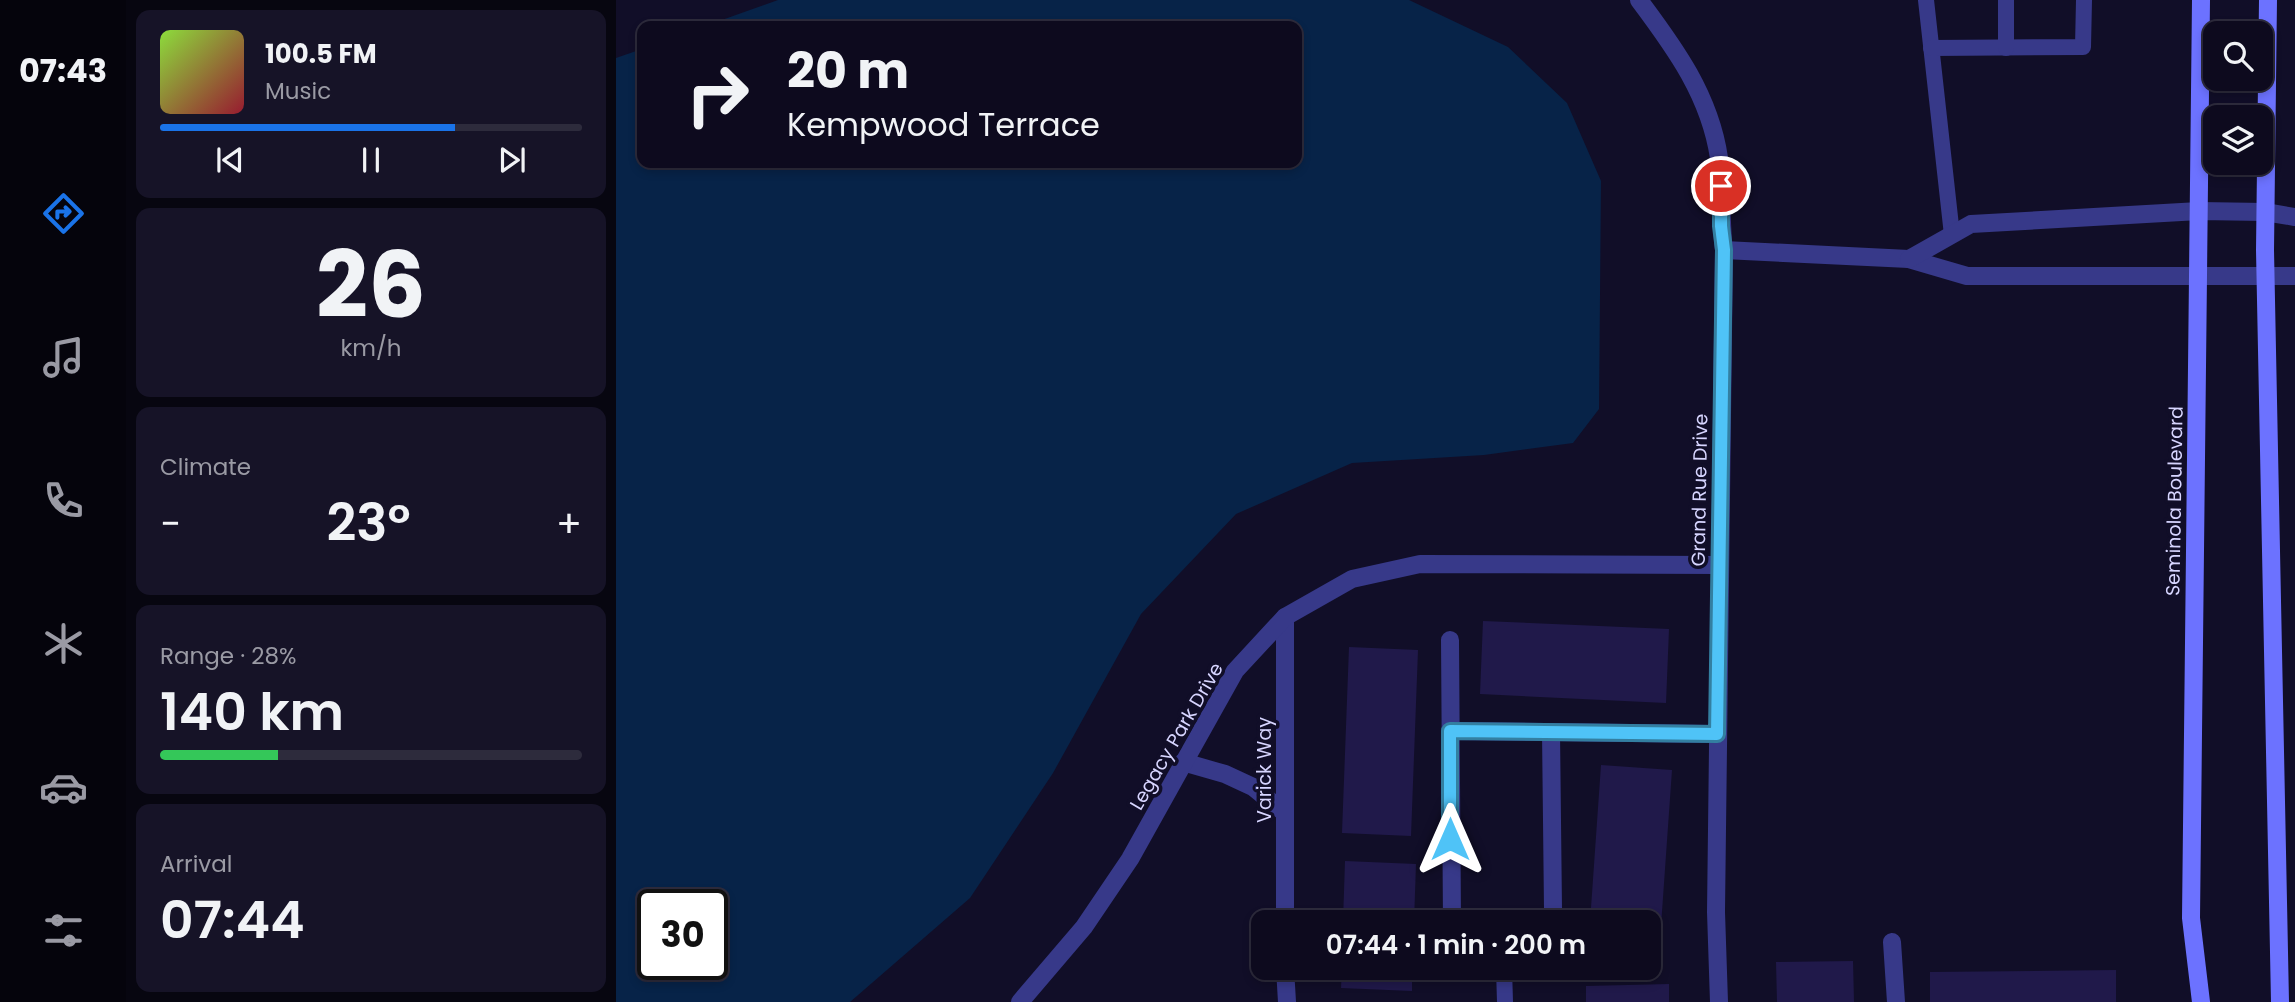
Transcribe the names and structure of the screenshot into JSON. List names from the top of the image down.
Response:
{
  "streets": {
    "main road": ["Seminola Boulevard"],
    "street": ["Grand Rue Drive", "Legacy Park Drive", "Varick Way"]
  },
  "crossings": [
    ["Grand Rue Drive", "Legacy Park Drive"],
    ["Legacy Park Drive", "Varick Way"]
  ],
  "page": {
    "tabs": "07:43",
    "turn": ["20 m", "Kempwood Terrace"],
    "song": ["100.5 FM", "Music"],
    "tile": [
      ["26", "km/h"],
      "Climate",
      ["Range · 28%", "140 km"],
      ["Arrival", "07:44"]
    ],
    "heat": ["−", "23°", "+"],
    "limit": "30",
    "trip": "07:44 · 1 min · 200 m"
  }
}
